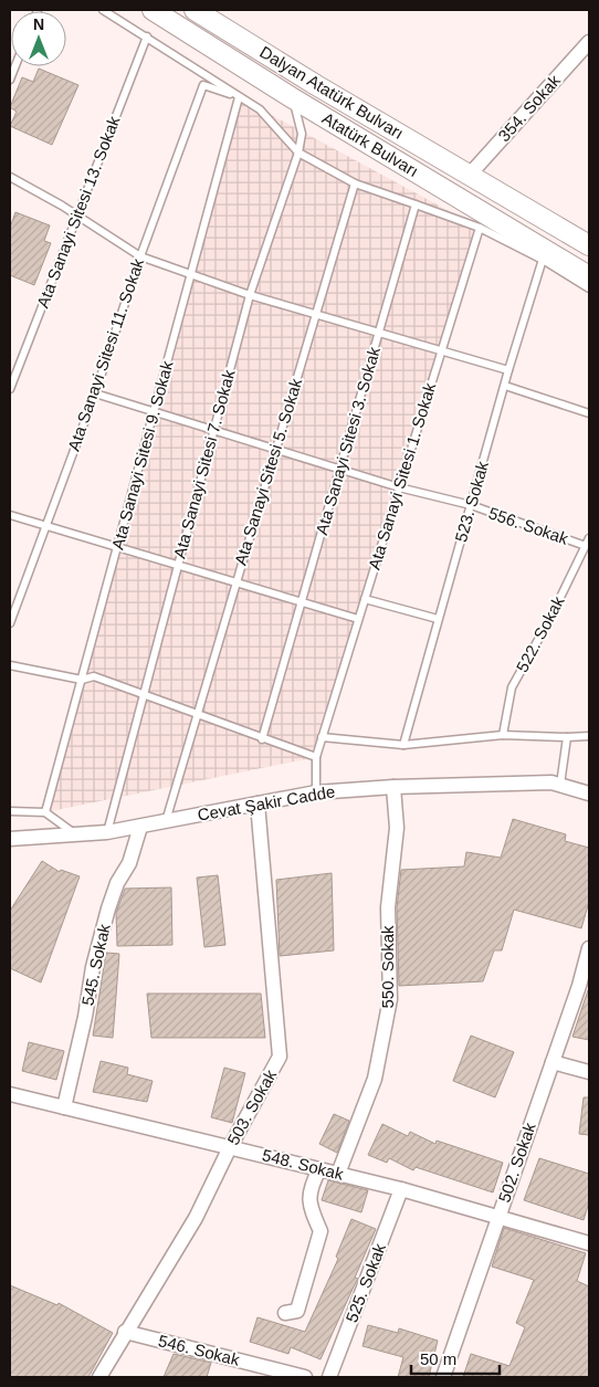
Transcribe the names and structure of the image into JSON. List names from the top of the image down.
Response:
{
  "streets": {
    "main road": ["Dalyan Atatürk Bulvarı", "Atatürk Bulvarı"],
    "street": [
      "354. Sokak",
      "Cevat Şakir Cadde",
      "545. Sokak",
      "550. Sokak",
      "503. Sokak",
      "502. Sokak",
      "548. Sokak",
      "525. Sokak",
      "546. Sokak"
    ],
    "lane": [
      "Ata Sanayi Sitesi 13. Sokak",
      "Ata Sanayi Sitesi 11. Sokak",
      "Ata Sanayi Sitesi 3. Sokak",
      "Ata Sanayi Sitesi 9. Sokak",
      "Ata Sanayi Sitesi 7. Sokak",
      "Ata Sanayi Sitesi 5. Sokak",
      "Ata Sanayi Sitesi 1. Sokak",
      "523. Sokak",
      "556. Sokak",
      "522. Sokak"
    ]
  },
  "crossings": [
    ["Dalyan Atatürk Bulvarı", "354. Sokak"],
    ["Atatürk Bulvarı", "Ata Sanayi Sitesi 7. Sokak"],
    ["Atatürk Bulvarı", "523. Sokak"],
    ["Ata Sanayi Sitesi 11. Sokak", "Ata Sanayi Sitesi 9. Sokak"],
    ["Ata Sanayi Sitesi 11. Sokak", "556. Sokak"],
    ["Ata Sanayi Sitesi 3. Sokak", "556. Sokak"],
    ["Ata Sanayi Sitesi 9. Sokak", "556. Sokak"],
    ["Ata Sanayi Sitesi 7. Sokak", "556. Sokak"],
    ["Ata Sanayi Sitesi 7. Sokak", "Cevat Şakir Cadde"],
    ["Ata Sanayi Sitesi 5. Sokak", "556. Sokak"],
    ["Ata Sanayi Sitesi 5. Sokak", "Cevat Şakir Cadde"],
    ["Ata Sanayi Sitesi 1. Sokak", "556. Sokak"],
    ["Ata Sanayi Sitesi 1. Sokak", "Cevat Şakir Cadde"],
    ["523. Sokak", "556. Sokak"],
    ["556. Sokak", "522. Sokak"],
    ["Cevat Şakir Cadde", "545. Sokak"],
    ["Cevat Şakir Cadde", "550. Sokak"],
    ["Cevat Şakir Cadde", "503. Sokak"],
    ["545. Sokak", "548. Sokak"],
    ["550. Sokak", "548. Sokak"],
    ["503. Sokak", "548. Sokak"],
    ["503. Sokak", "546. Sokak"],
    ["502. Sokak", "548. Sokak"],
    ["548. Sokak", "525. Sokak"]
  ],
  "scale_bar": "50 m",
  "north": "top"
}
